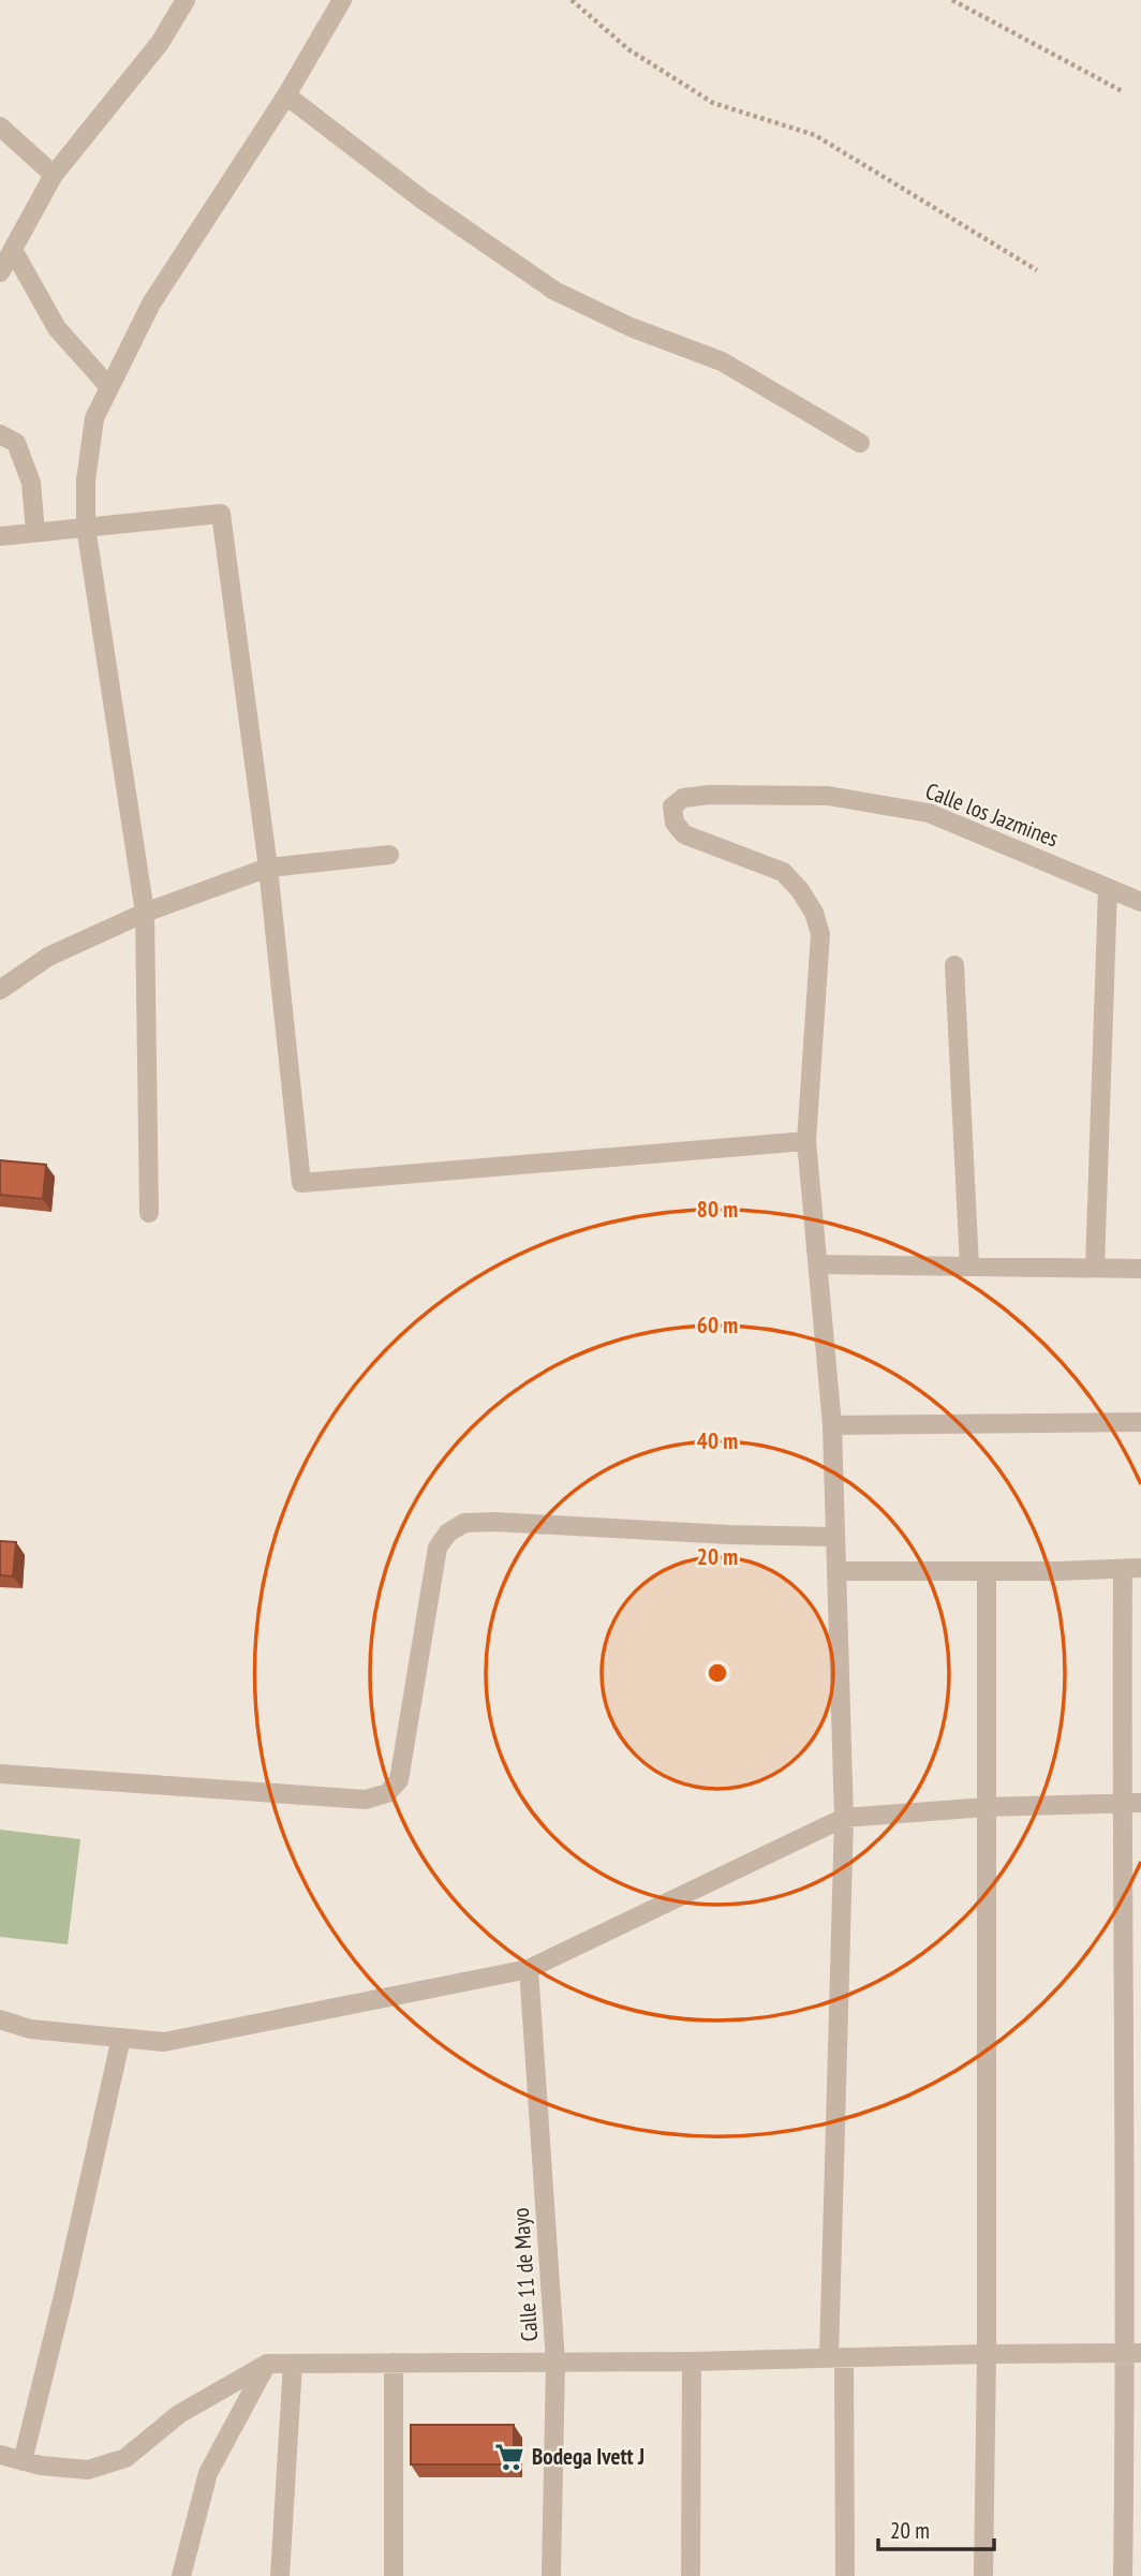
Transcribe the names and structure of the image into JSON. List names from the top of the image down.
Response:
{
  "streets": {
    "street": ["Calle los Jazmines", "Calle 11 de Mayo"]
  },
  "places": {
    "supermarket": ["Bodega Ivett J"]
  },
  "scale_bar": "20 m",
  "rings": [
    "80 m",
    "60 m",
    "40 m",
    "20 m"
  ]
}
